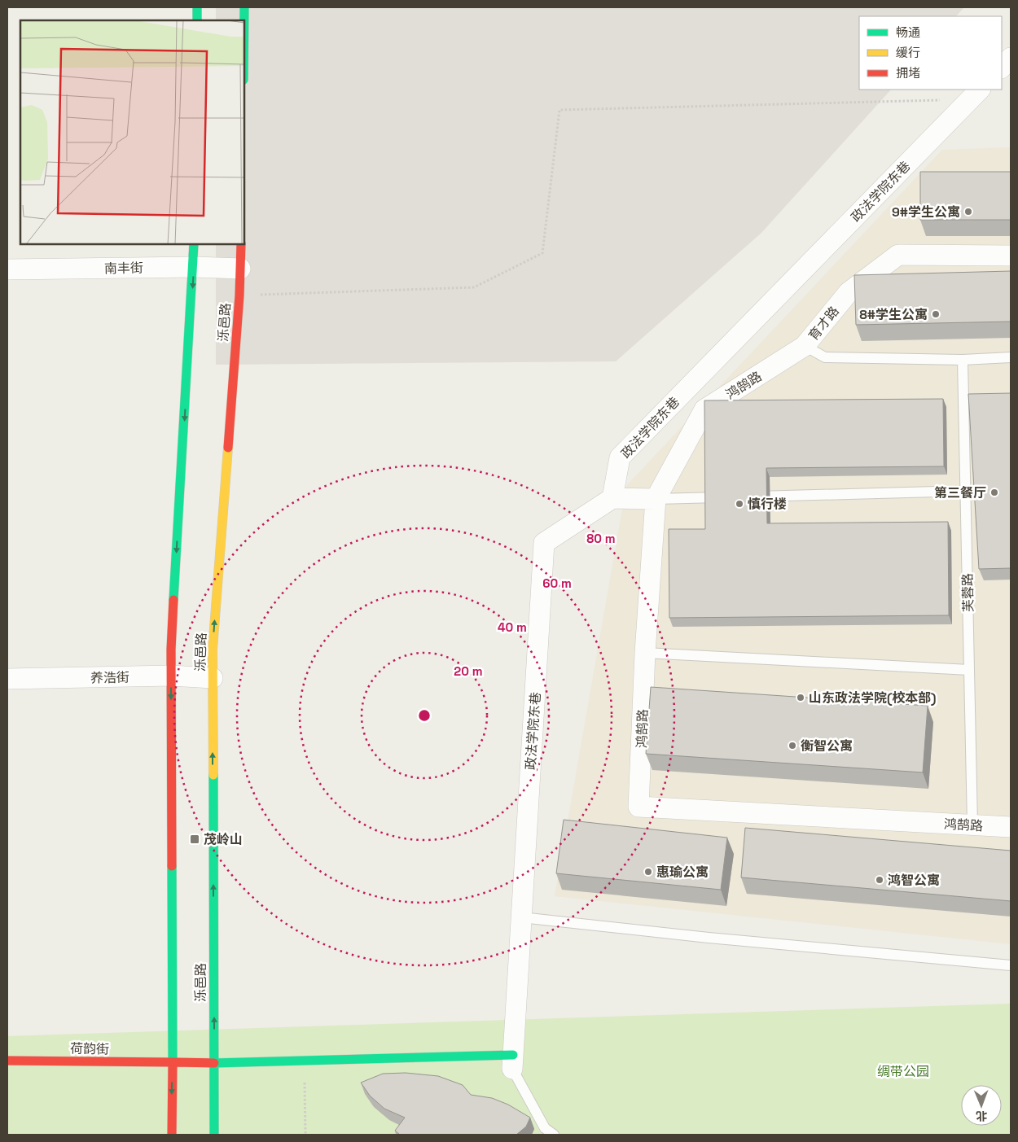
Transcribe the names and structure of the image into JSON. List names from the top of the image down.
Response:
{
  "streets": {
    "main road": ["泺邑路", "荷韵街"],
    "street": [
      "政法学院东巷",
      "南丰街",
      "育才路",
      "鸿鹄路",
      "养浩街"
    ],
    "lane": ["芙蓉路"]
  },
  "crossings": [
    ["南丰街", "泺邑路"],
    ["泺邑路", "养浩街"],
    ["育才路", "鸿鹄路"],
    ["育才路", "芙蓉路"],
    ["鸿鹄路", "芙蓉路"]
  ],
  "parks": ["绸带公园"],
  "places": {
    "other": [
      "9#学生公寓",
      "8#学生公寓",
      "第三餐厅",
      "慎行楼",
      "山东政法学院(校本部)",
      "衡智公寓",
      "惠瑜公寓",
      "鸿智公寓"
    ],
    "transit": ["茂岭山"]
  },
  "legend": ["畅通", "缓行", "拥堵"],
  "north": "bottom",
  "rings": [
    "80 m",
    "60 m",
    "40 m",
    "20 m"
  ]
}
